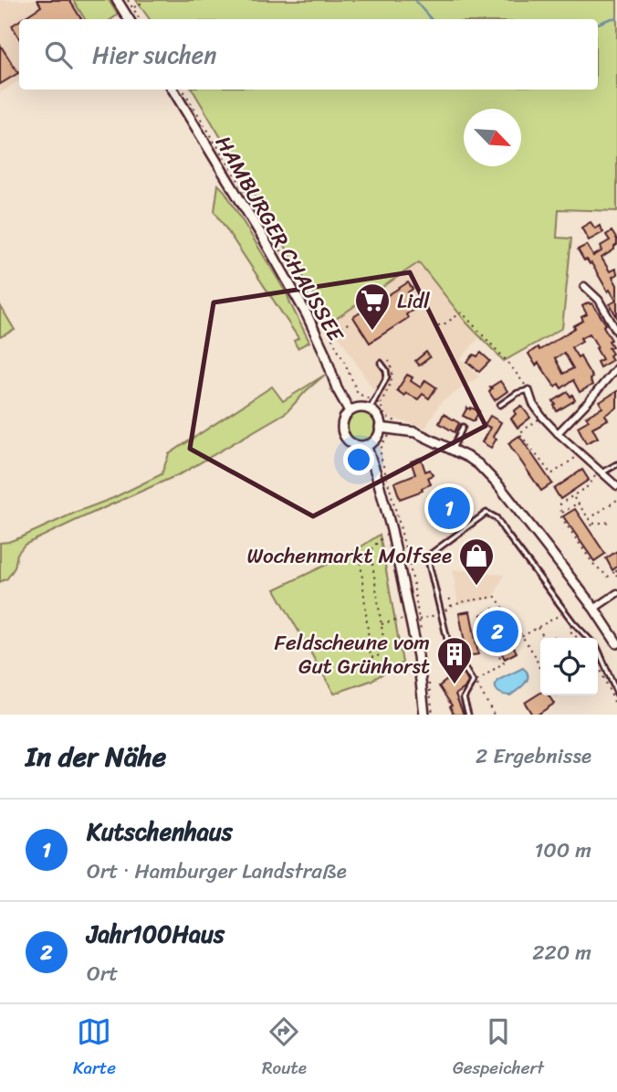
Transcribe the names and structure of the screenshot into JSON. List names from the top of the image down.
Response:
{
  "streets": {
    "main road": ["HAMBURGER CHAUSSEE"]
  },
  "places": {
    "supermarket": ["Lidl"],
    "shop": ["Wochenmarkt Molfsee"],
    "building": ["Feldscheune vom Gut Grünhorst"]
  },
  "north": "bottom right",
  "page": {
    "search": "Hier suchen",
    "pins": ["1", "2"],
    "heading": ["In der Nähe", "2 Ergebnisse"],
    "list": [
      {
        "mark": "1",
        "name": "Kutschenhaus",
        "note": "Ort · Hamburger Landstraße",
        "value": "100 m"
      },
      {
        "mark": "2",
        "name": "Jahr100Haus",
        "note": "Ort",
        "value": "220 m"
      }
    ],
    "nav": ["Karte", "Route", "Gespeichert"]
  }
}
